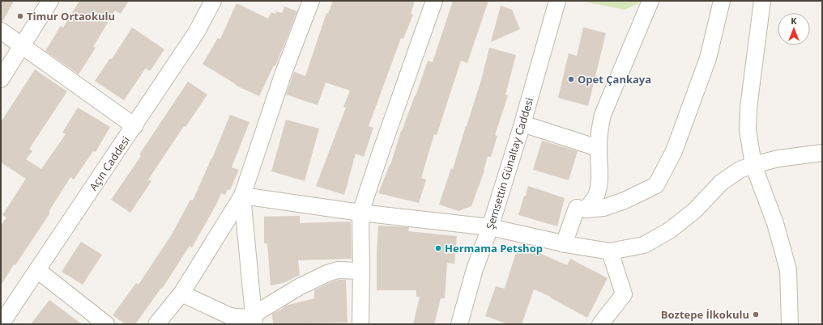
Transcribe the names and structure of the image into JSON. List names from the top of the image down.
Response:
{
  "streets": {
    "street": ["Açın Caddesi", "Şemsettin Günaltay Caddesi"]
  },
  "places": [
    "Timur Ortaokulu",
    "Opet Çankaya",
    "Hermama Petshop",
    "Boztepe İlkokulu"
  ],
  "north": "top"
}
